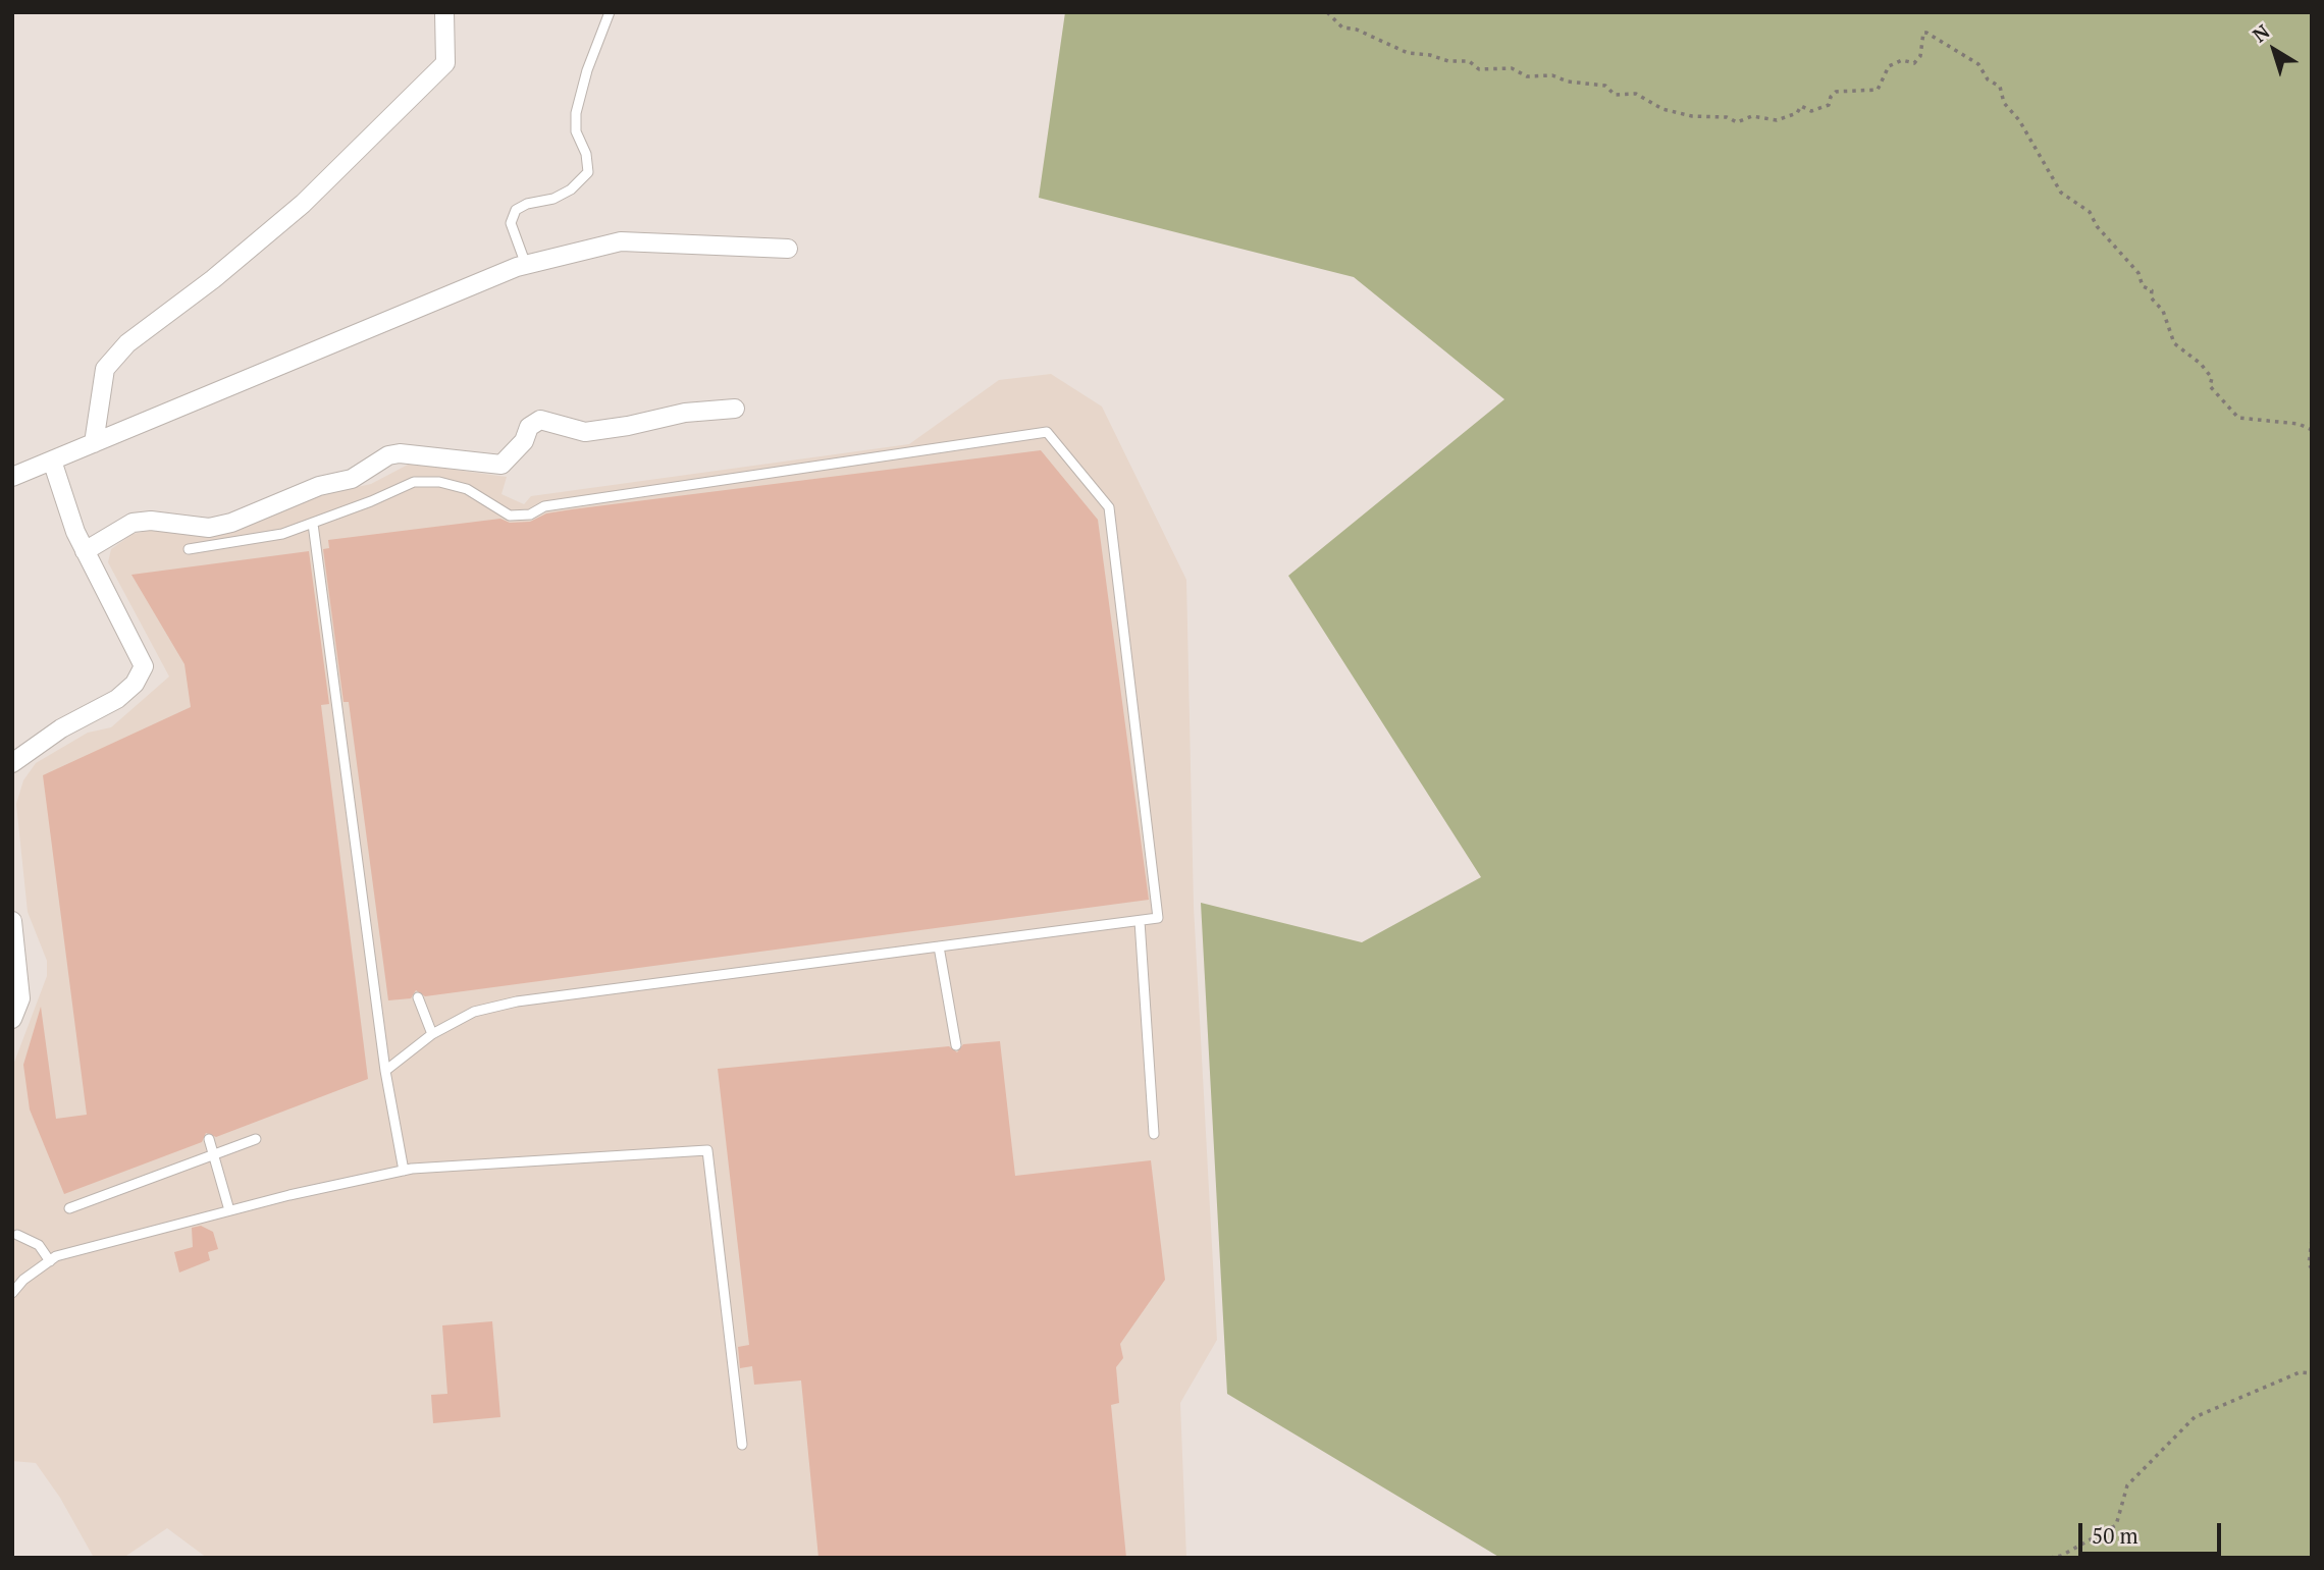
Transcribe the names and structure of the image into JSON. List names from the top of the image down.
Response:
{
  "scale_bar": "50 m",
  "north": "top left"
}
